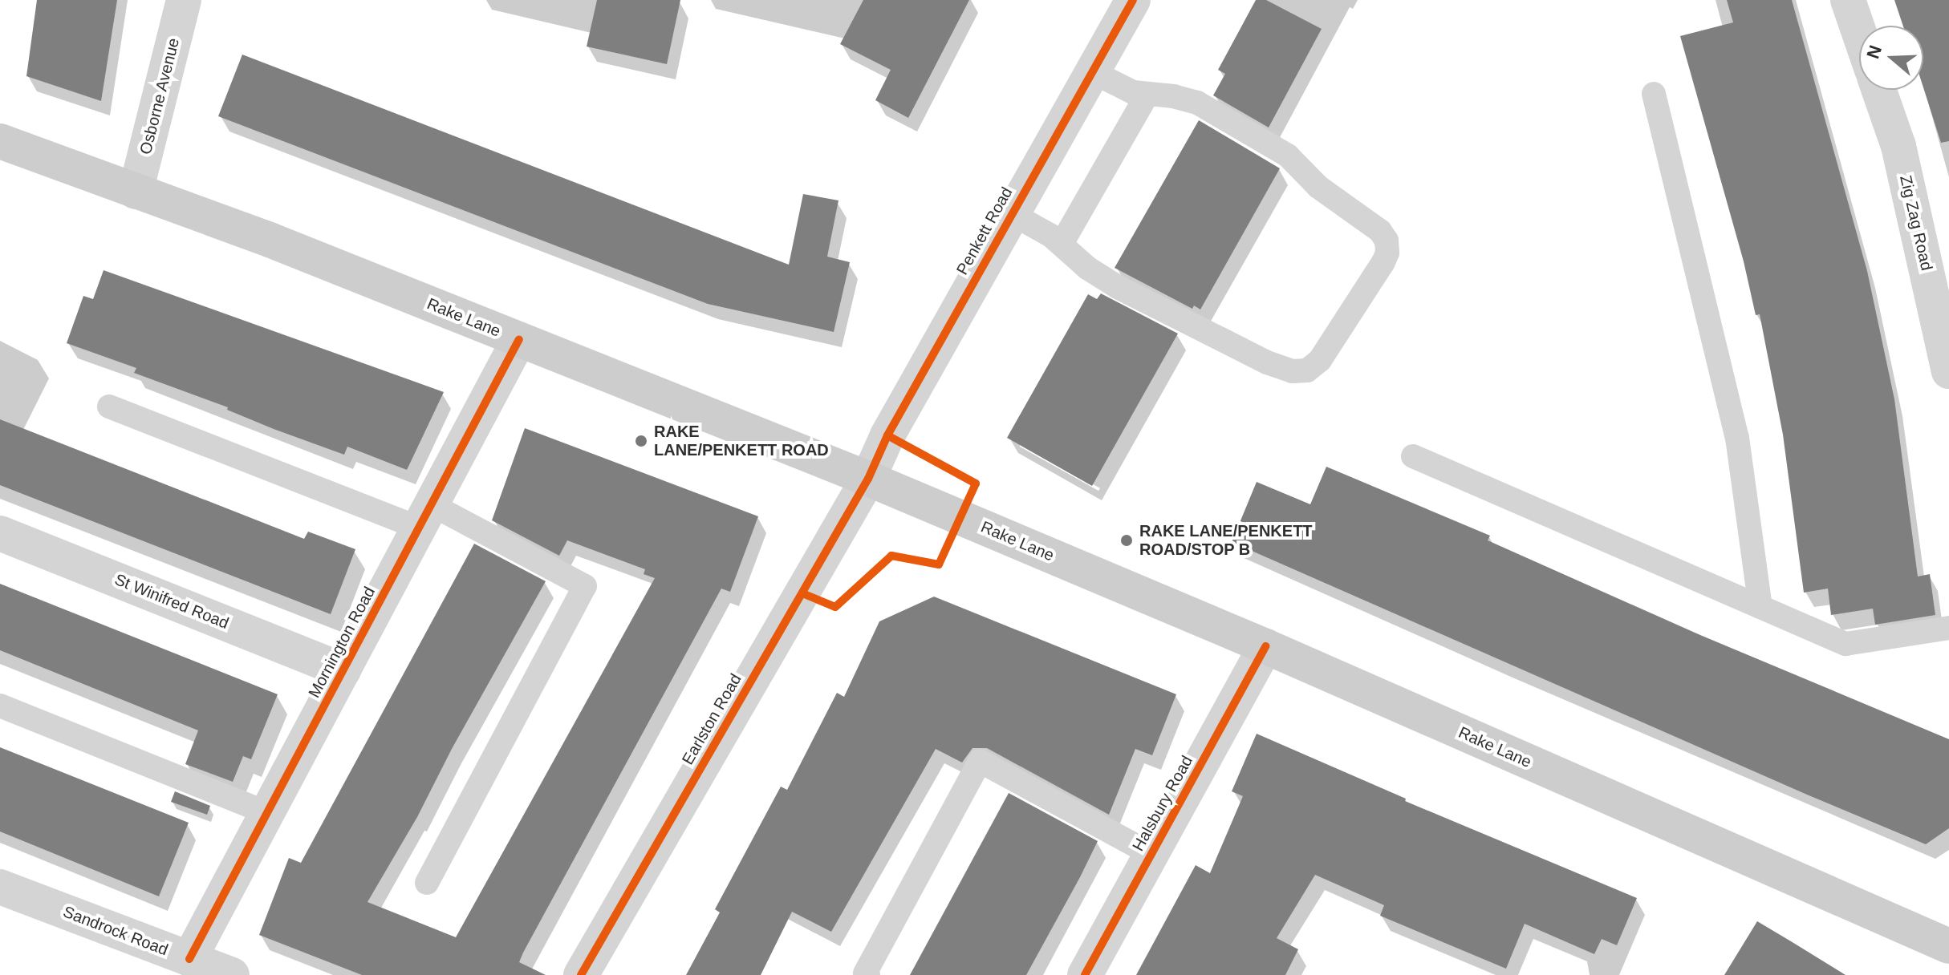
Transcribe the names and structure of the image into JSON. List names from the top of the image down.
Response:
{
  "streets": {
    "main road": ["Rake Lane"],
    "street": [
      "Osborne Avenue",
      "Zig Zag Road",
      "Penkett Road",
      "St Winifred Road",
      "Mornington Road",
      "Earlston Road",
      "Halsbury Road",
      "Sandrock Road"
    ]
  },
  "crossings": [
    ["Osborne Avenue", "Rake Lane"],
    ["Penkett Road", "Rake Lane"],
    ["Penkett Road", "Earlston Road"],
    ["Rake Lane", "Mornington Road"],
    ["Rake Lane", "Earlston Road"],
    ["Rake Lane", "Halsbury Road"],
    ["St Winifred Road", "Mornington Road"],
    ["Mornington Road", "Sandrock Road"]
  ],
  "places": ["RAKE LANE/PENKETT ROAD", "RAKE LANE/PENKETT ROAD/STOP B"],
  "north": "left"
}
